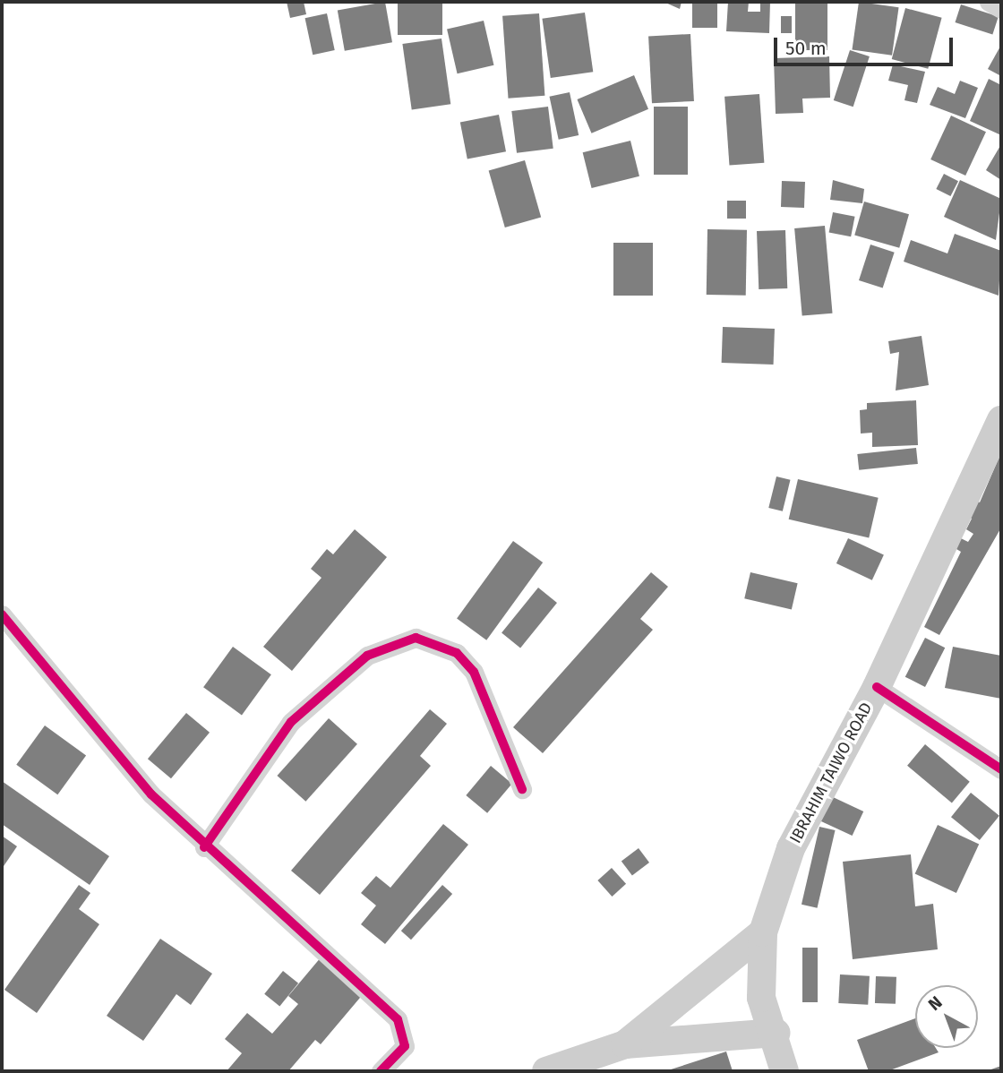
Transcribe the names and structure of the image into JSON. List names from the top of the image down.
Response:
{
  "streets": {
    "main road": ["IBRAHIM TAIWO ROAD"]
  },
  "scale_bar": "50 m",
  "north": "top left"
}
